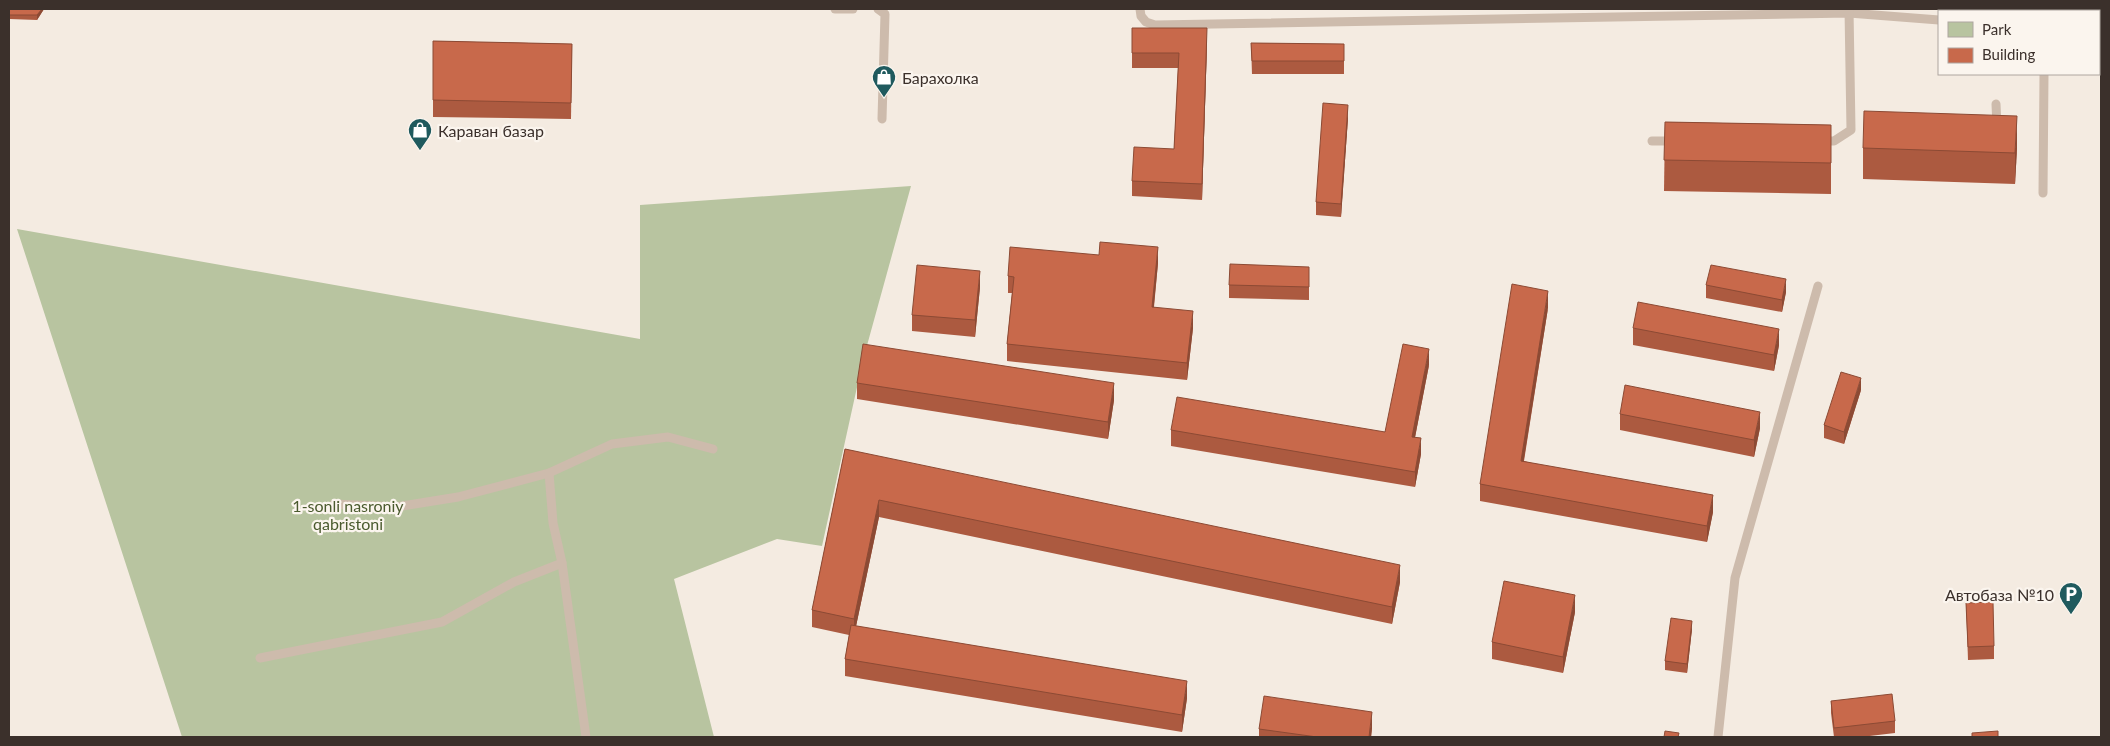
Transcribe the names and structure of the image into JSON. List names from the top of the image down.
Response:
{
  "parks": ["1-sonli nasroniy qabristoni"],
  "places": {
    "shop": ["Барахолка", "Караван базар"],
    "parking": ["Автобаза №10"]
  },
  "legend": ["Park", "Building"]
}
